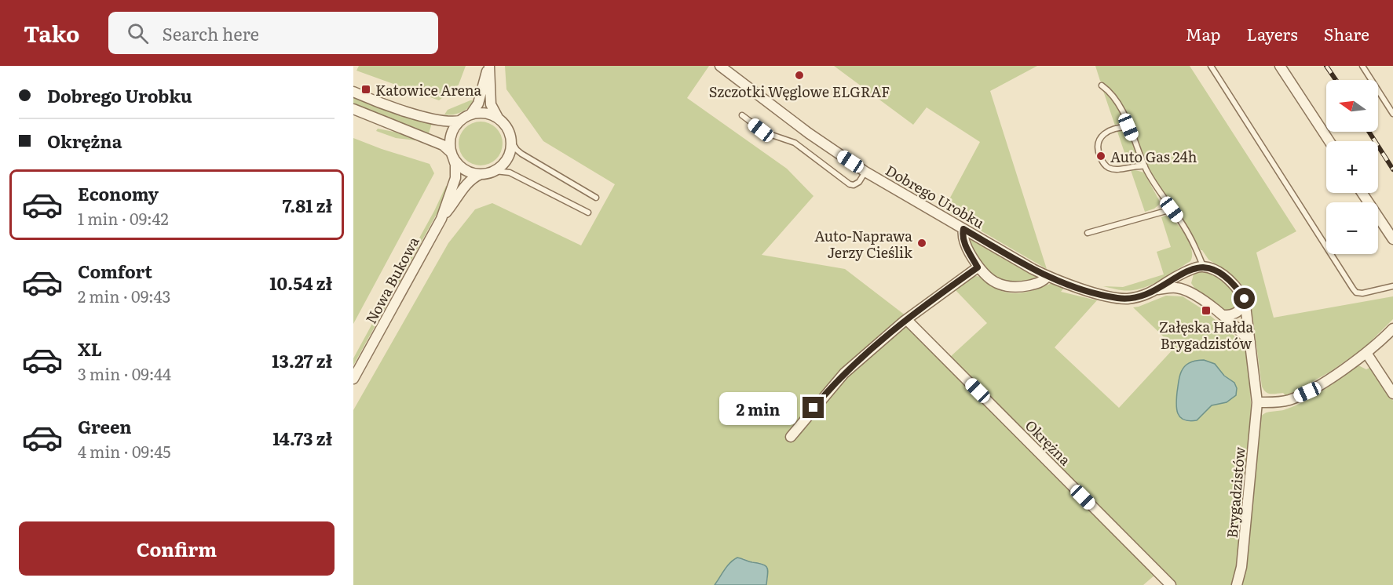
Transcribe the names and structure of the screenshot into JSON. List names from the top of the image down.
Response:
{
  "streets": {
    "street": [
      "Dobrego Urobku",
      "Nowa Bukowa",
      "Okrężna",
      "Brygadzistów"
    ]
  },
  "places": {
    "other": ["Szczotki Węglowe ELGRAF", "Auto Gas 24h", "Auto-Naprawa Jerzy Cieślik"],
    "transit": ["Katowice Arena", "Załęska Hałda Brygadzistów"]
  },
  "north": "left",
  "page": {
    "header": "Tako",
    "search": "Search here",
    "nav": ["Map", "Layers", "Share"],
    "banner": ["Dobrego Urobku", "Okrężna"],
    "map_buttons": ["+", "−"],
    "list": [
      {
        "name": "Economy",
        "note": "1 min · 09:42",
        "value": "7.81 zł"
      },
      {
        "name": "Comfort",
        "note": "2 min · 09:43",
        "value": "10.54 zł"
      },
      {
        "name": "XL",
        "note": "3 min · 09:44",
        "value": "13.27 zł"
      },
      {
        "name": "Green",
        "note": "4 min · 09:45",
        "value": "14.73 zł"
      }
    ],
    "bubble": "2 min",
    "buttons": "Confirm"
  }
}
